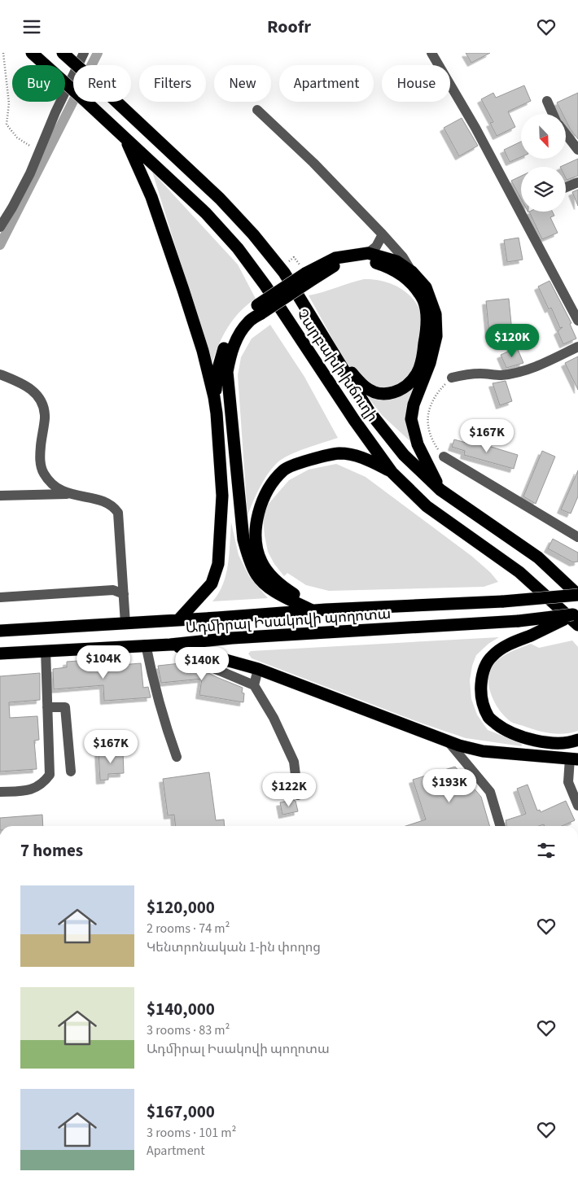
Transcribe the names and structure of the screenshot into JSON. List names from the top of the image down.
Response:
{
  "streets": {
    "highway": ["Չարբախի խճուղի", "Ադմիրալ Իսակովի պողոտա"]
  },
  "crossings": [
    ["Չարբախի խճուղի", "Ադմիրալ Իսակովի պողոտա"]
  ],
  "north": "bottom right",
  "page": {
    "header": "Roofr",
    "chip": [
      "Buy",
      "Rent",
      "Filters",
      "New",
      "Apartment",
      "House"
    ],
    "price": [
      "$120K",
      "$167K",
      "$104K",
      "$140K",
      "$167K",
      "$193K",
      "$122K"
    ],
    "heading": "7 homes",
    "list": [
      {
        "name": "$120,000",
        "note": "2 rooms · 74 m² · Կենտրոնական 1-ին փողոց"
      },
      {
        "name": "$140,000",
        "note": "3 rooms · 83 m² · Ադմիրալ Իսակովի պողոտա"
      },
      {
        "name": "$167,000",
        "note": "3 rooms · 101 m² · Apartment"
      }
    ]
  }
}
